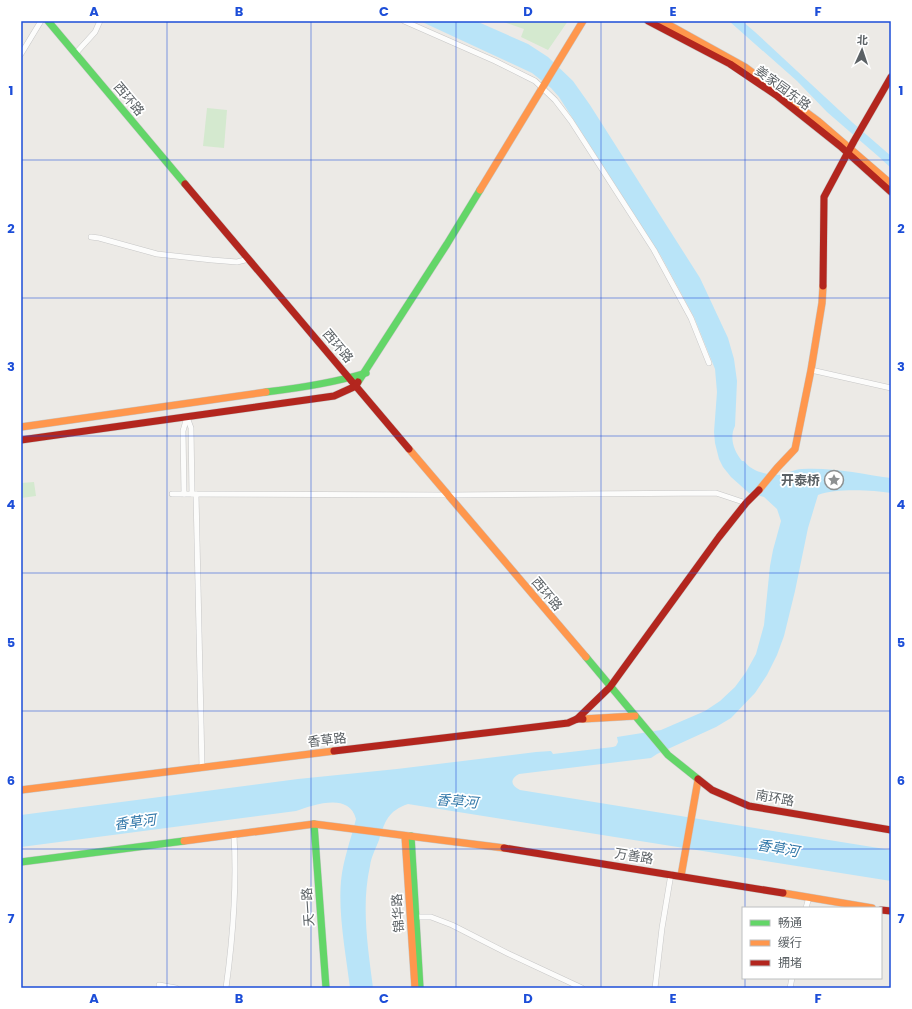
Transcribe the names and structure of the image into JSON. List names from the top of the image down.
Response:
{
  "streets": {
    "street": [
      "姜家园东路",
      "西环路",
      "香草路",
      "南环路",
      "万善路",
      "天一路",
      "锦华路"
    ]
  },
  "crossings": [
    ["香草路", "南环路"],
    ["万善路", "天一路"],
    ["万善路", "锦华路"]
  ],
  "water": ["香草河"],
  "places": {
    "place": ["开泰桥"]
  },
  "legend": ["畅通", "缓行", "拥堵"],
  "north": "top",
  "grid": {
    "columns": [
      "A",
      "B",
      "C",
      "D",
      "E",
      "F"
    ],
    "rows": [
      "1",
      "2",
      "3",
      "4",
      "5",
      "6",
      "7"
    ]
  }
}
